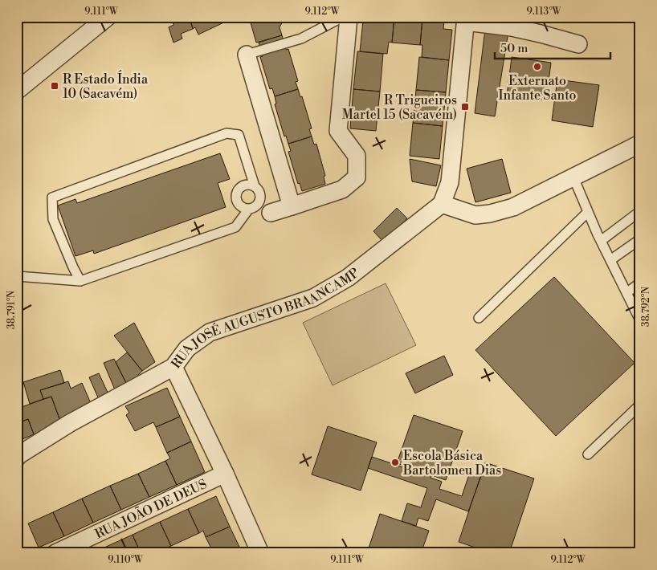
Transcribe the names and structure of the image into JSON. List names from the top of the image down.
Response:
{
  "streets": {
    "street": ["RUA JOSÉ AUGUSTO BRAANCAMP", "RUA JOÃO DE DEUS"]
  },
  "places": {
    "other": ["Externato Infante Santo", "Escola Básica Bartolomeu Dias"],
    "transit": ["R Estado Índia 10 (Sacavém)", "R Trigueiros Martel 15 (Sacavém)"]
  },
  "scale_bar": "50 m",
  "coordinates": [
    "9.111°W",
    "9.112°W",
    "9.113°W",
    "38.792°N",
    "38.791°N",
    "9.110°W"
  ]
}
